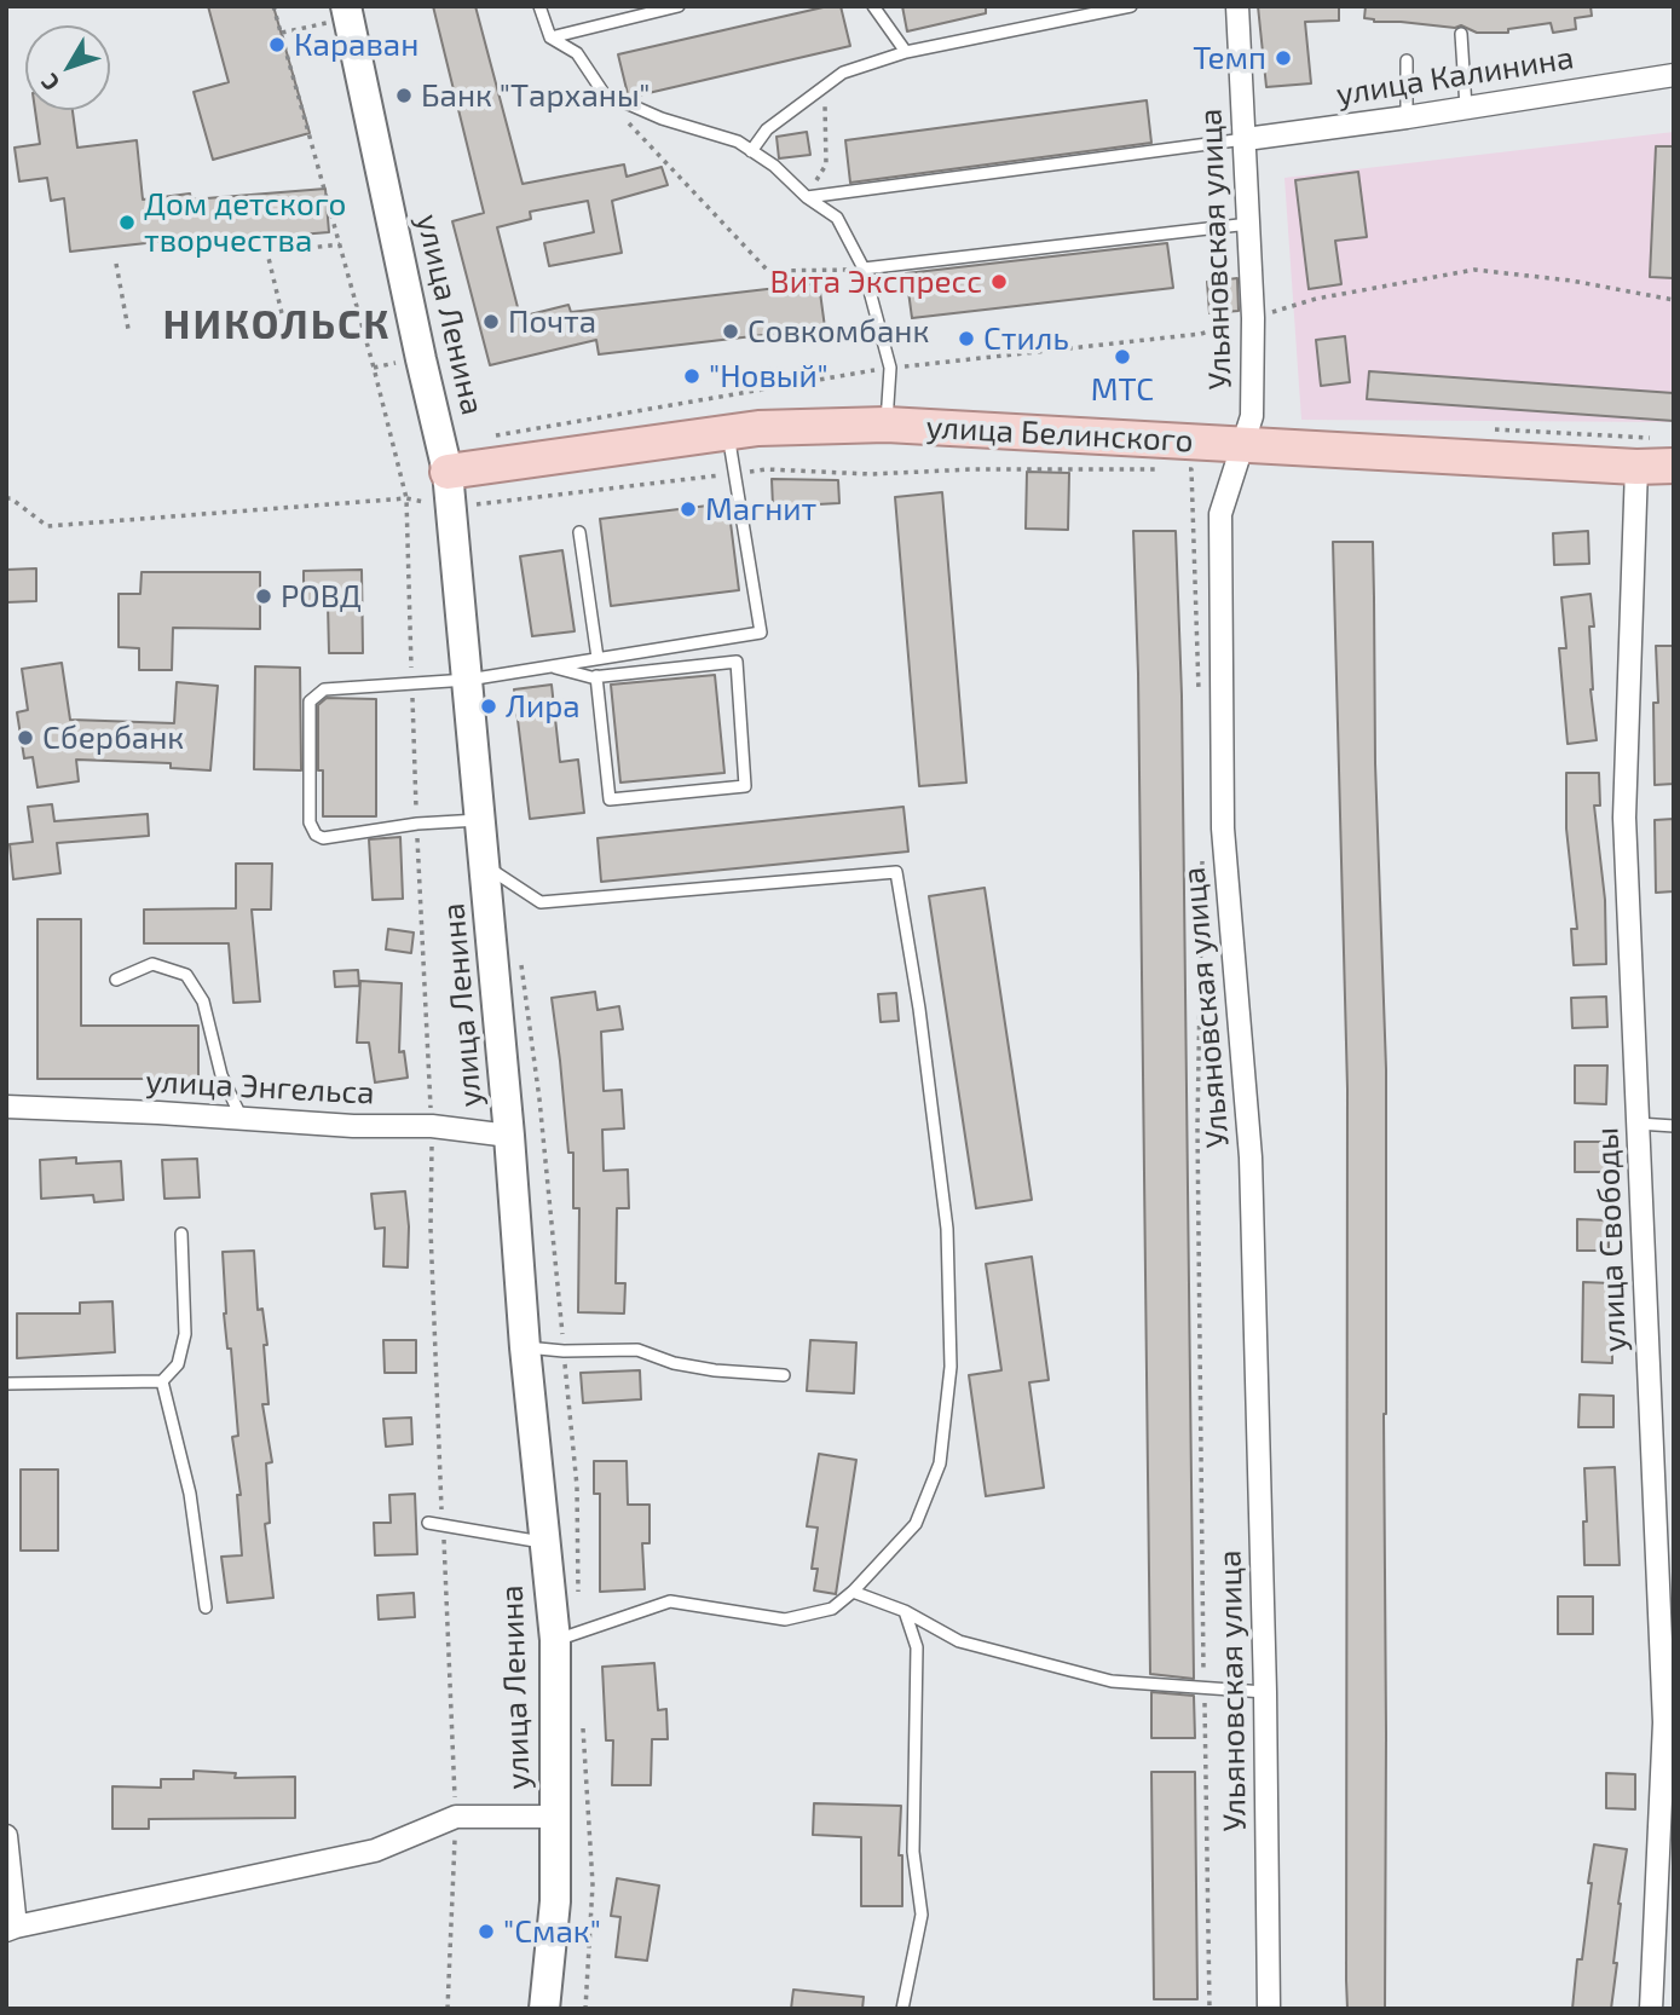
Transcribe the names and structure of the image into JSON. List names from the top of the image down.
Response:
{
  "streets": {
    "main road": ["улица Ленина", "улица Белинского"],
    "street": [
      "улица Калинина",
      "Ульяновская улица",
      "улица Энгельса",
      "улица Свободы"
    ]
  },
  "crossings": [
    ["улица Калинина", "Ульяновская улица"],
    ["Ульяновская улица", "улица Белинского"],
    ["улица Ленина", "улица Белинского"],
    ["улица Ленина", "улица Энгельса"],
    ["улица Белинского", "улица Свободы"]
  ],
  "districts": ["НИКОЛЬСК"],
  "places": [
    "Караван",
    "Темп",
    "Банк \"Тарханы\"",
    "Дом детского творчества",
    "Вита Экспресс",
    "Почта",
    "Совкомбанк",
    "Стиль",
    "МТС",
    "\"Новый\"",
    "Магнит",
    "РОВД",
    "Лира",
    "Сбербанк",
    "\"Смак\""
  ],
  "north": "bottom left"
}
